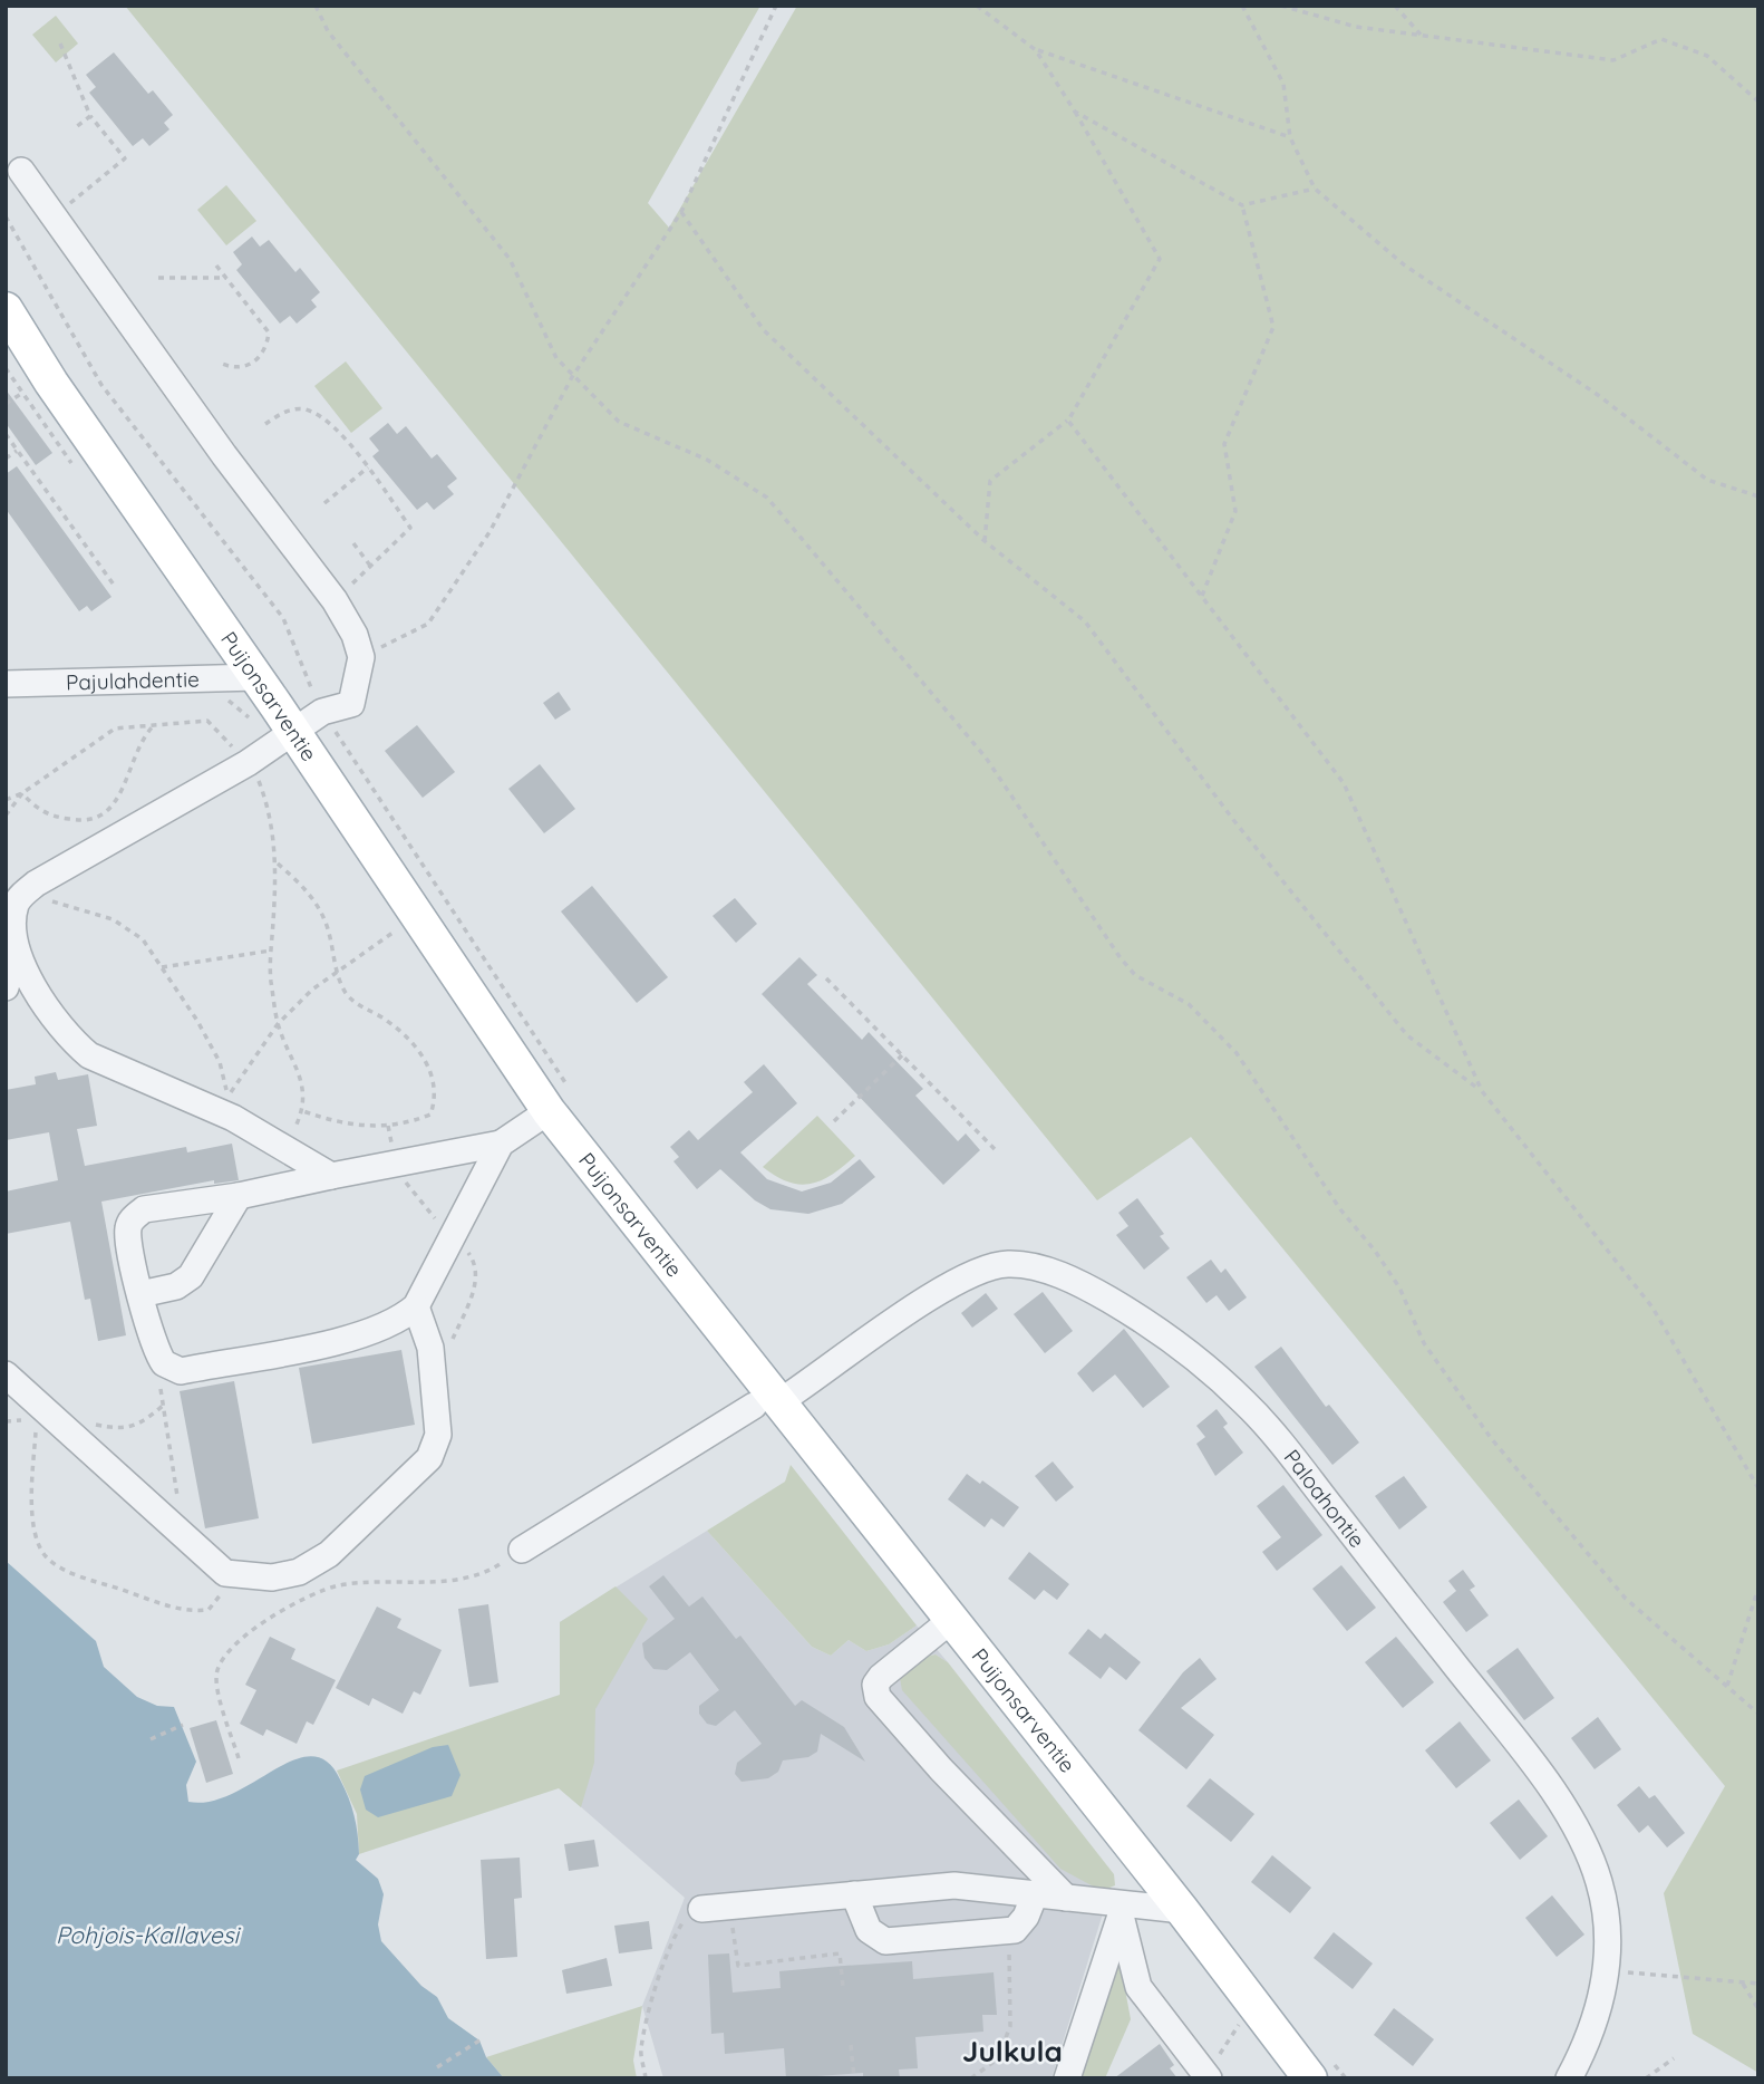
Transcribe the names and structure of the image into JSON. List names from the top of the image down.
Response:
{
  "streets": {
    "main road": ["Puijonsarventie"],
    "street": ["Pajulahdentie", "Paloahontie"]
  },
  "crossings": [
    ["Pajulahdentie", "Puijonsarventie"],
    ["Puijonsarventie", "Paloahontie"]
  ],
  "districts": ["Julkula"],
  "water": ["Pohjois-Kallavesi"]
}
